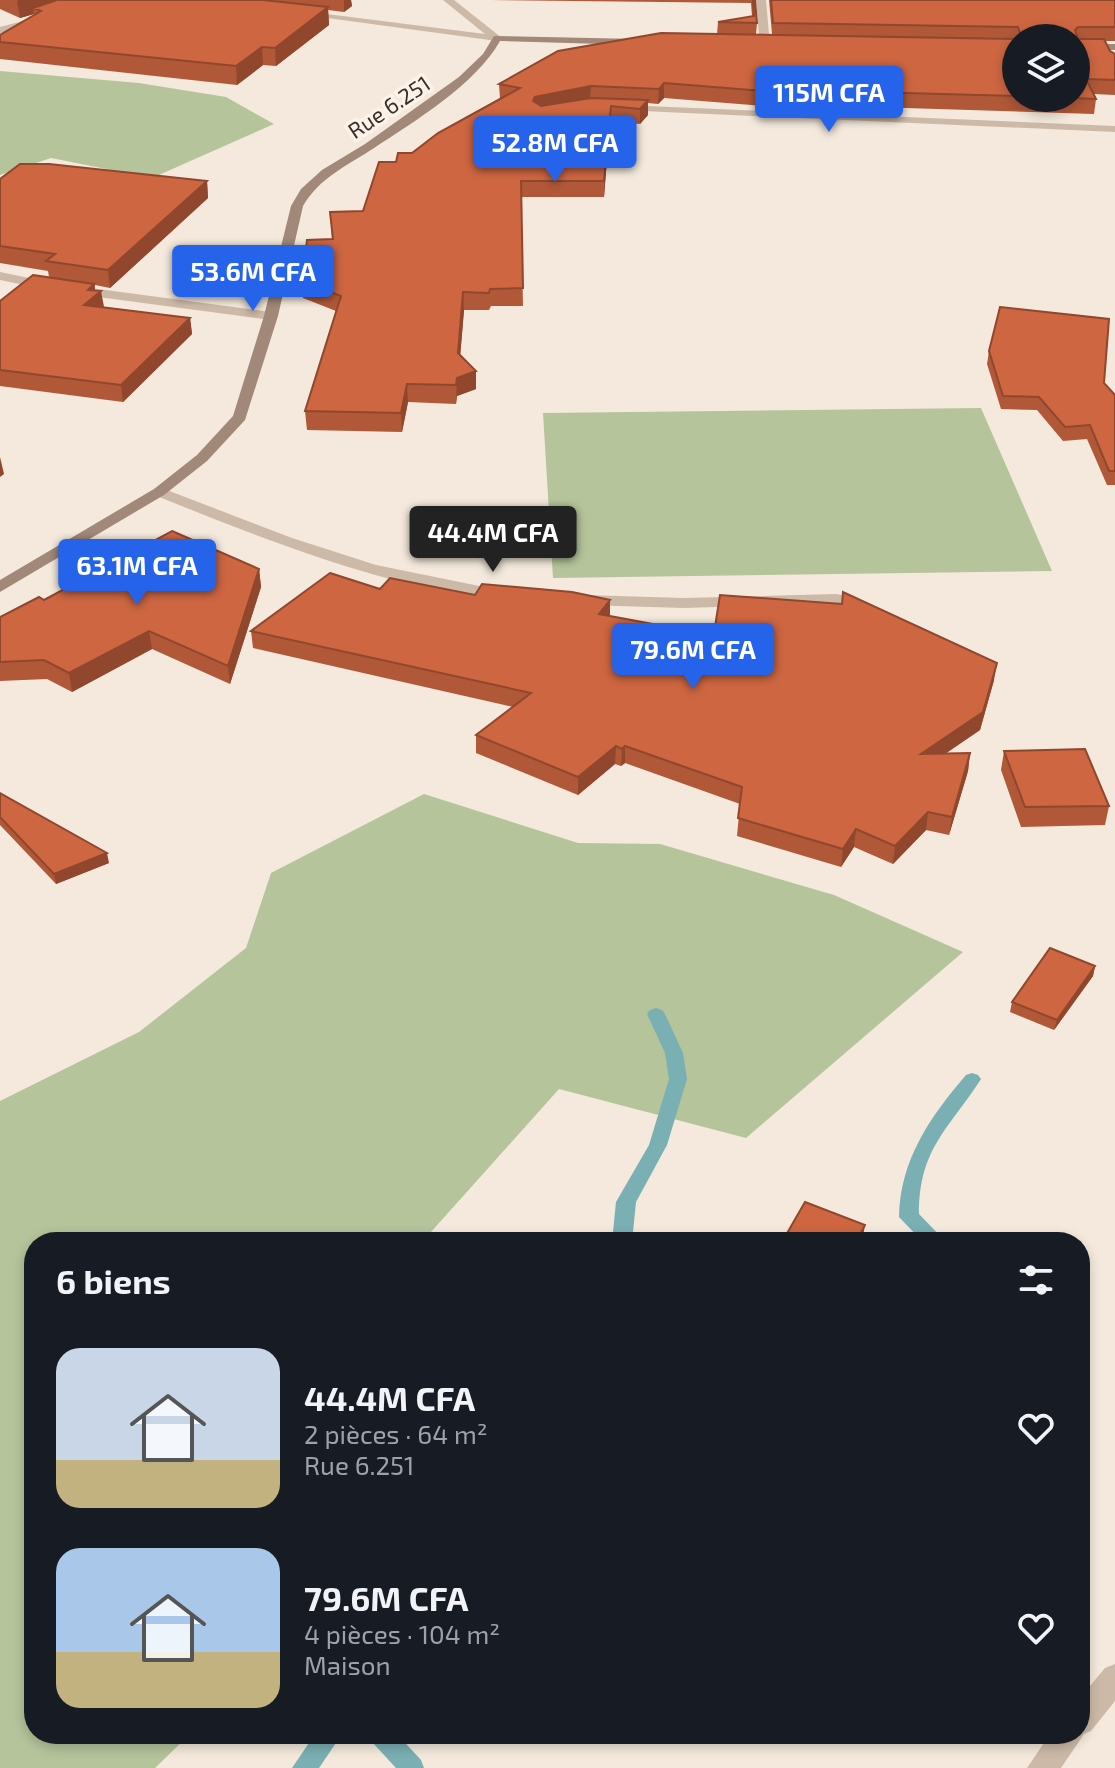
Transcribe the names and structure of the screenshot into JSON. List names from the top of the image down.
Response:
{
  "streets": {
    "main road": ["Rue 6.251"]
  },
  "page": {
    "price": [
      "115M CFA",
      "52.8M CFA",
      "53.6M CFA",
      "44.4M CFA",
      "63.1M CFA",
      "79.6M CFA"
    ],
    "heading": "6 biens",
    "list": [
      {
        "name": "44.4M CFA",
        "note": "2 pièces · 64 m² · Rue 6.251"
      },
      {
        "name": "79.6M CFA",
        "note": "4 pièces · 104 m² · Maison"
      }
    ]
  }
}
